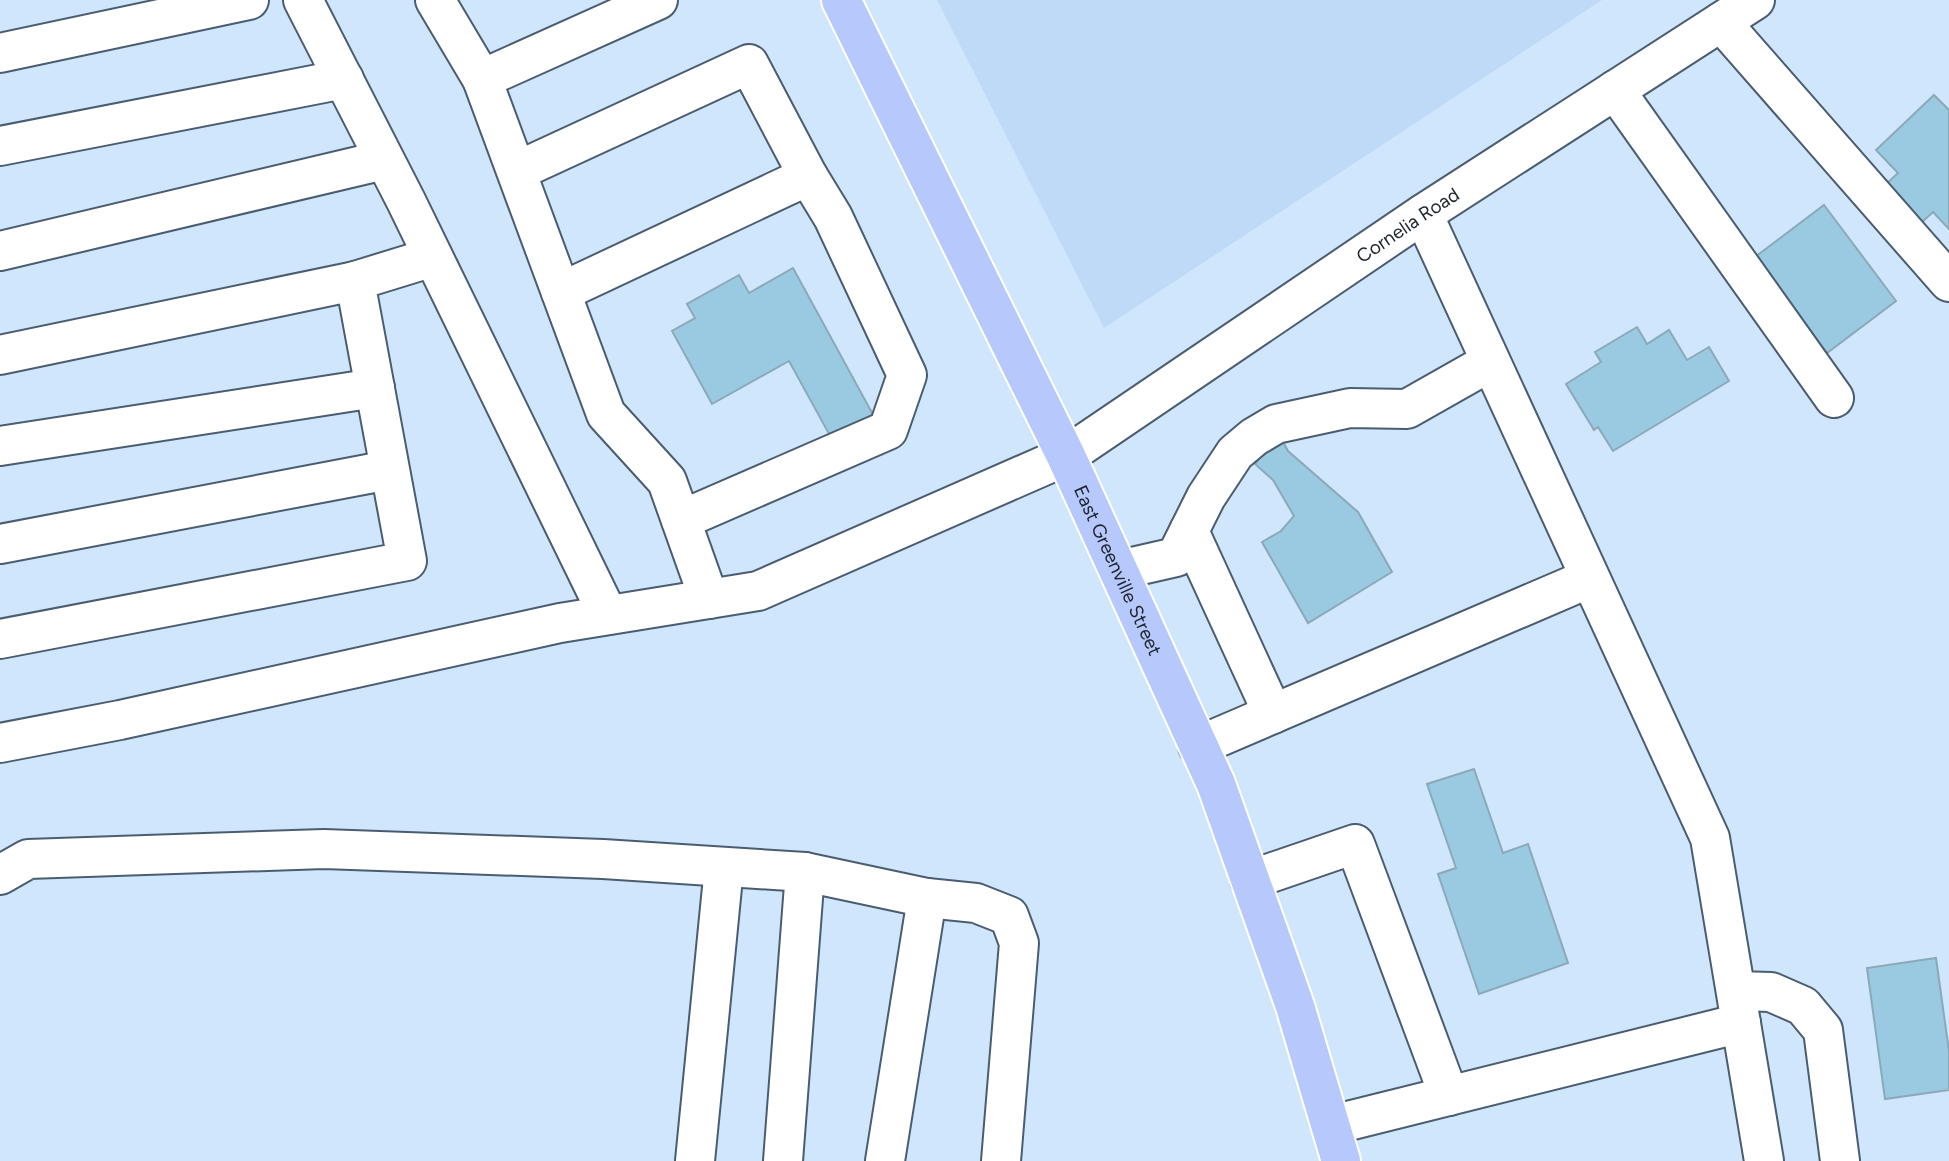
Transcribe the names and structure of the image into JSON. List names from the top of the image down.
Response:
{
  "streets": {
    "main road": ["East Greenville Street"],
    "street": ["Cornelia Road"]
  },
  "crossings": [
    ["Cornelia Road", "East Greenville Street"]
  ]
}
